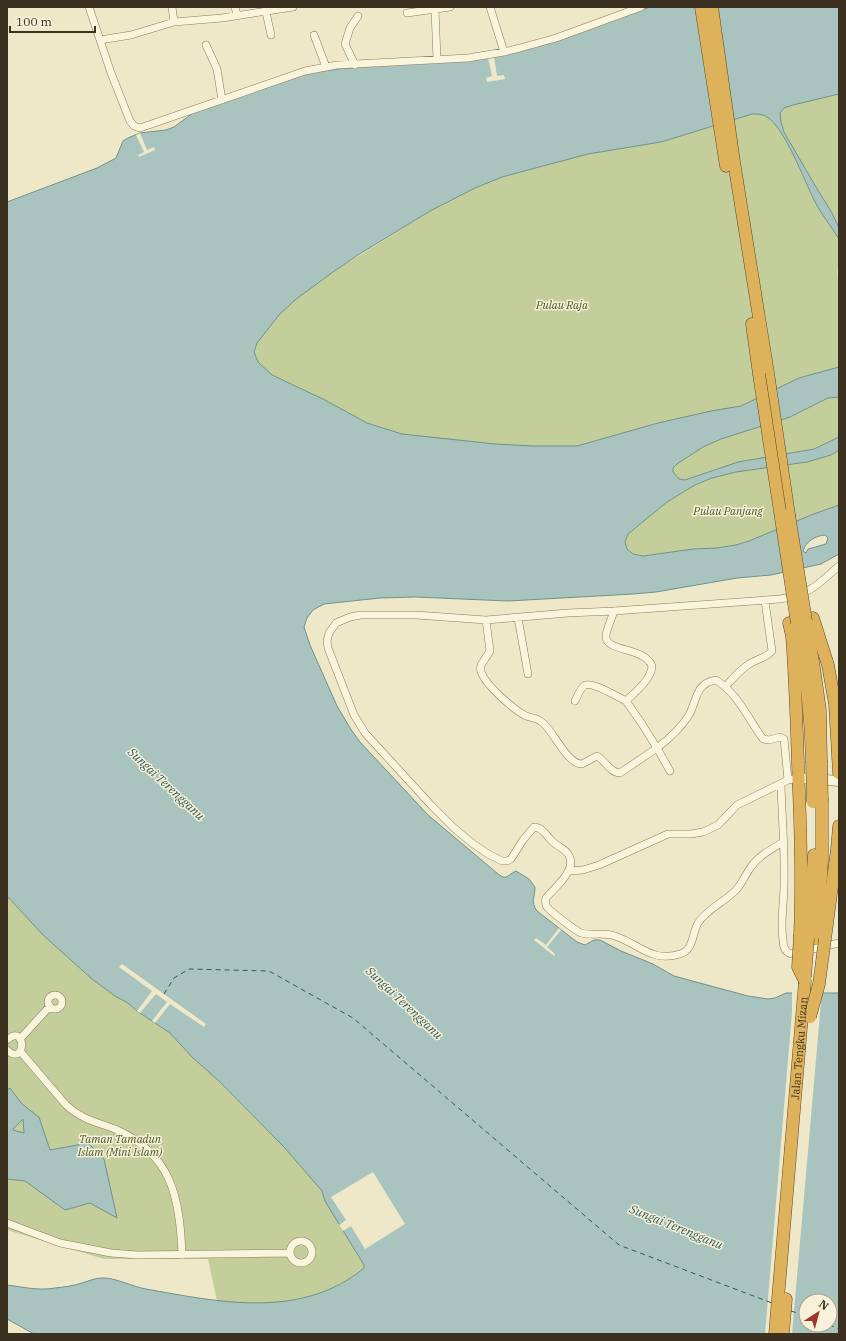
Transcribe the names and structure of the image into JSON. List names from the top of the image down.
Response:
{
  "streets": {
    "highway": ["Jalan Tengku Mizan"]
  },
  "water": ["Sungai Terengganu"],
  "parks": ["Pulau Raja", "Pulau Panjang", "Taman Tamadun Islam (Mini Islam)"],
  "scale_bar": "100 m",
  "north": "top right"
}
